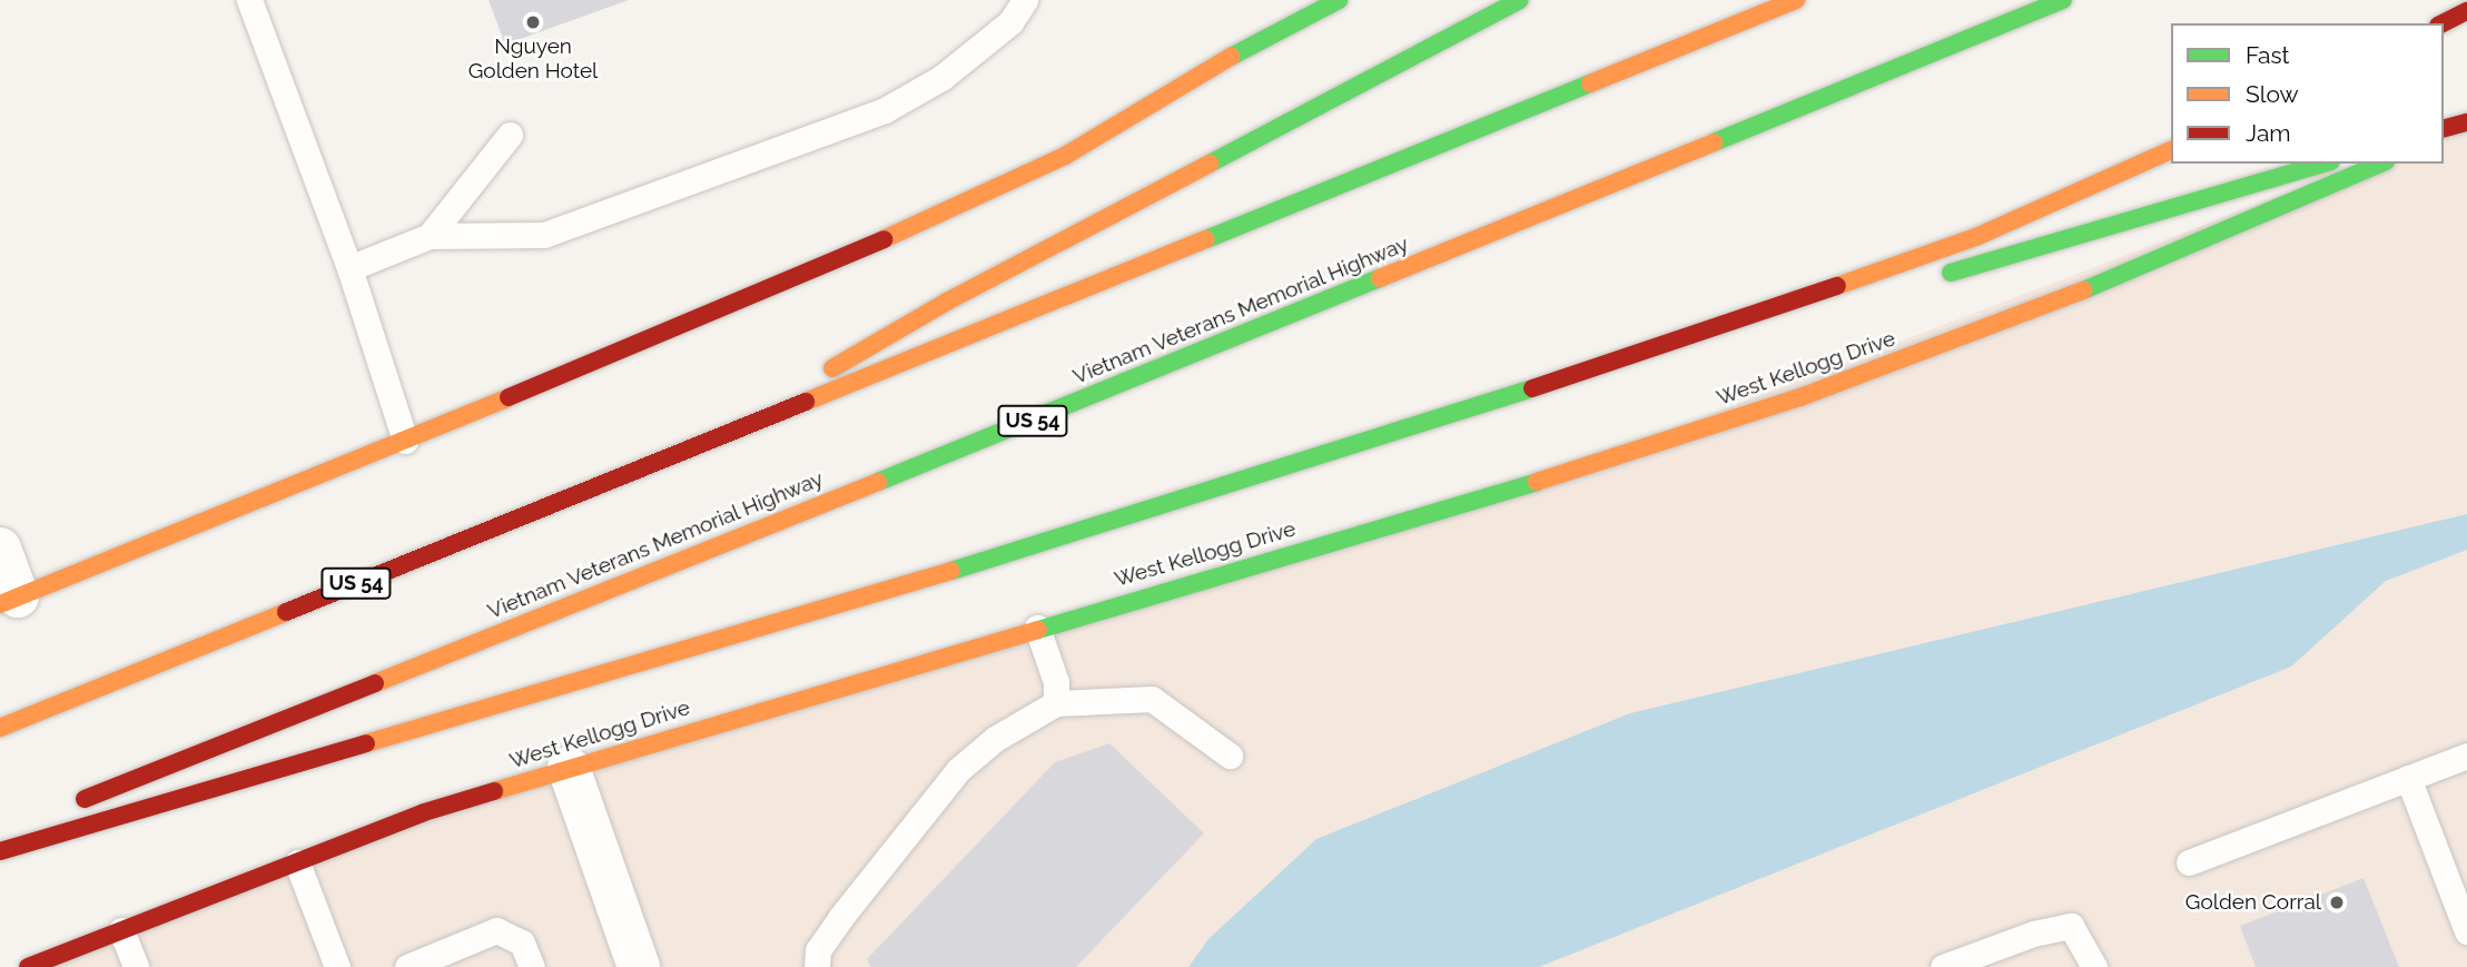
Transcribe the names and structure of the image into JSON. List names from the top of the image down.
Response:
{
  "streets": {
    "main road": ["Vietnam Veterans Memorial Highway", "West Kellogg Drive", "US 54"]
  },
  "places": ["Nguyen Golden Hotel", "Golden Corral"],
  "legend": ["Fast", "Slow", "Jam"]
}
